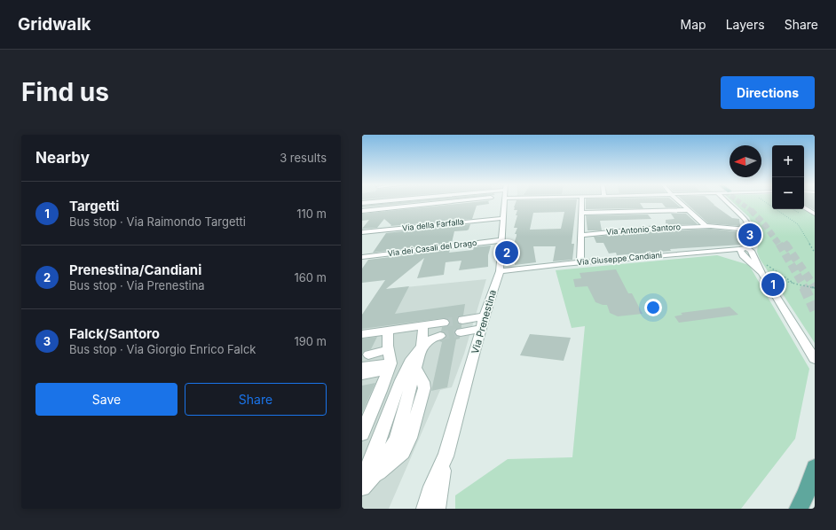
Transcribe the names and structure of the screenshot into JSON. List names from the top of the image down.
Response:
{
  "streets": {
    "street": [
      "Via della Farfalla",
      "Via Antonio Santoro",
      "Via dei Casali del Drago",
      "Via Giuseppe Candiani",
      "Via Prenestina"
    ]
  },
  "crossings": [
    ["Via della Farfalla", "Via Prenestina"],
    ["Via dei Casali del Drago", "Via Prenestina"],
    ["Via Giuseppe Candiani", "Via Prenestina"]
  ],
  "north": "left",
  "page": {
    "header": "Gridwalk",
    "nav": ["Map", "Layers", "Share"],
    "buttons": [
      "Directions",
      ["Save", "Share"]
    ],
    "title": "Find us",
    "heading": ["Nearby", "3 results"],
    "map_buttons": ["+", "−"],
    "list": [
      {
        "mark": "1",
        "name": "Targetti",
        "note": "Bus stop · Via Raimondo Targetti",
        "value": "110 m"
      },
      {
        "mark": "2",
        "name": "Prenestina/Candiani",
        "note": "Bus stop · Via Prenestina",
        "value": "160 m"
      },
      {
        "mark": "3",
        "name": "Falck/Santoro",
        "note": "Bus stop · Via Giorgio Enrico Falck",
        "value": "190 m"
      }
    ],
    "pins": ["3", "2", "1"]
  }
}
